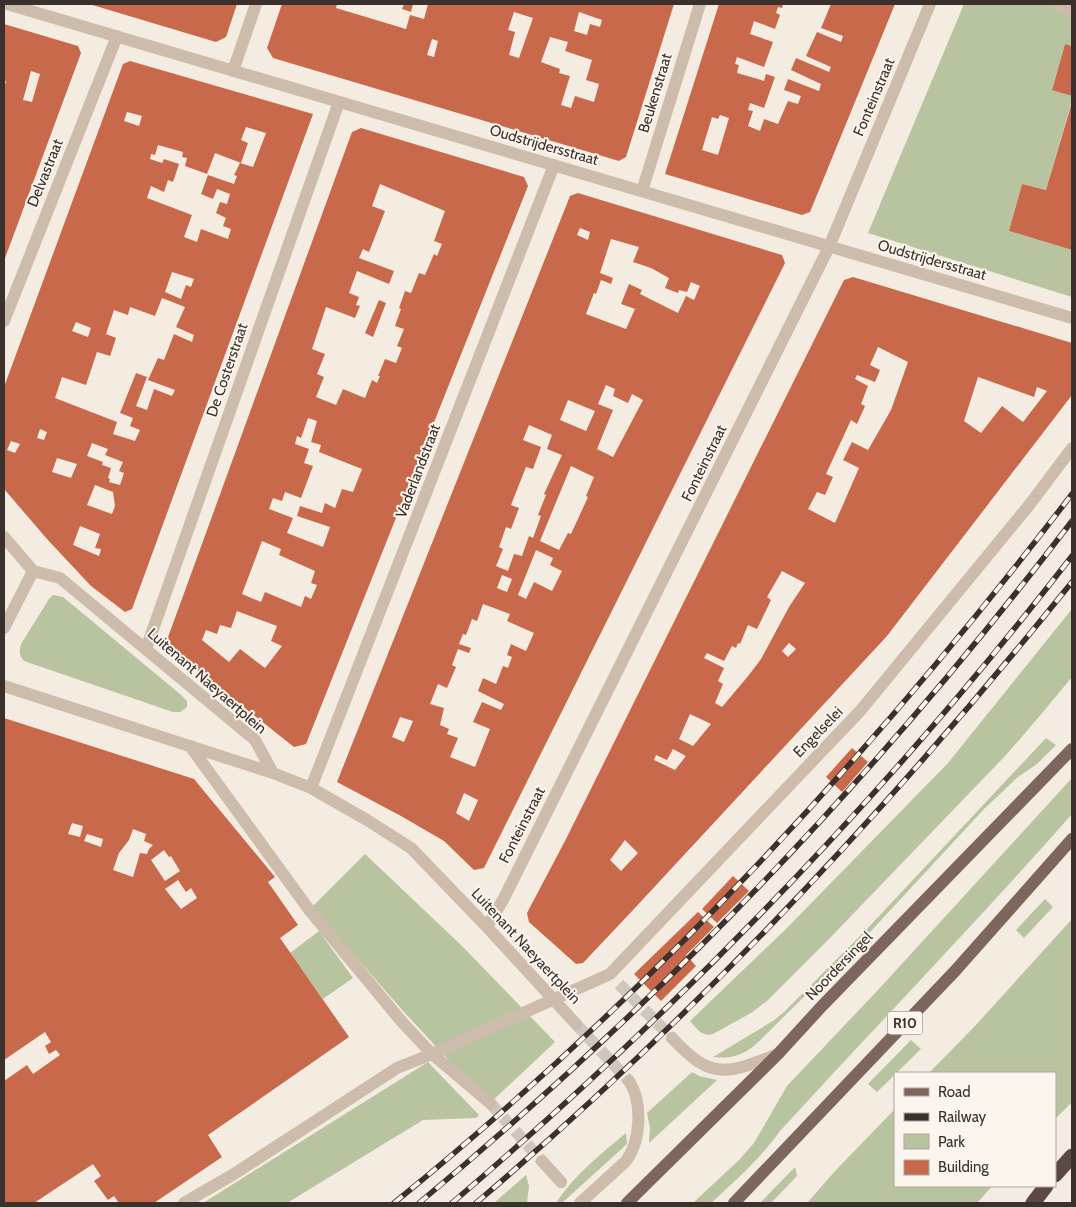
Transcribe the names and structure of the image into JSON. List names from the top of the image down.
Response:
{
  "streets": {
    "main road": ["Noordersingel", "R10"],
    "street": [
      "Beukenstraat",
      "Fonteinstraat",
      "Oudstrijdersstraat",
      "Delvastraat",
      "De Costerstraat",
      "Vaderlandstraat",
      "Luitenant Naeyaertplein",
      "Engelselei"
    ]
  },
  "crossings": [
    ["Beukenstraat", "Oudstrijdersstraat"],
    ["Fonteinstraat", "Oudstrijdersstraat"],
    ["Fonteinstraat", "Luitenant Naeyaertplein"],
    ["Oudstrijdersstraat", "Delvastraat"],
    ["Oudstrijdersstraat", "De Costerstraat"],
    ["Oudstrijdersstraat", "Vaderlandstraat"],
    ["De Costerstraat", "Luitenant Naeyaertplein"],
    ["Vaderlandstraat", "Luitenant Naeyaertplein"],
    ["Luitenant Naeyaertplein", "Engelselei"]
  ],
  "legend": [
    "Road",
    "Railway",
    "Park",
    "Building"
  ]
}
